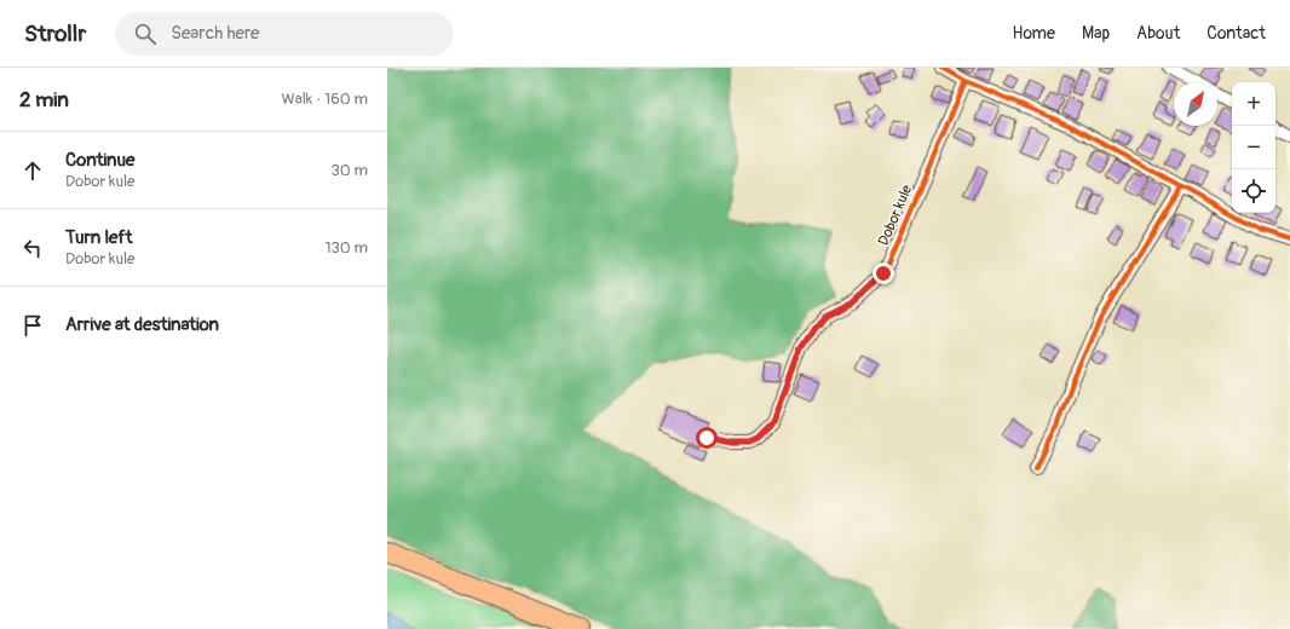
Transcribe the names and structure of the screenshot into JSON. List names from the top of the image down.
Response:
{
  "streets": {
    "street": ["Dobor kule"]
  },
  "north": "top right",
  "page": {
    "header": "Strollr",
    "search": "Search here",
    "nav": [
      "Home",
      "Map",
      "About",
      "Contact"
    ],
    "heading": ["2 min", "Walk · 160 m"],
    "map_buttons": ["+", "−"],
    "list": [
      ["Continue", "Dobor kule", "30 m"],
      ["Turn left", "Dobor kule", "130 m"],
      "Arrive at destination"
    ]
  }
}
